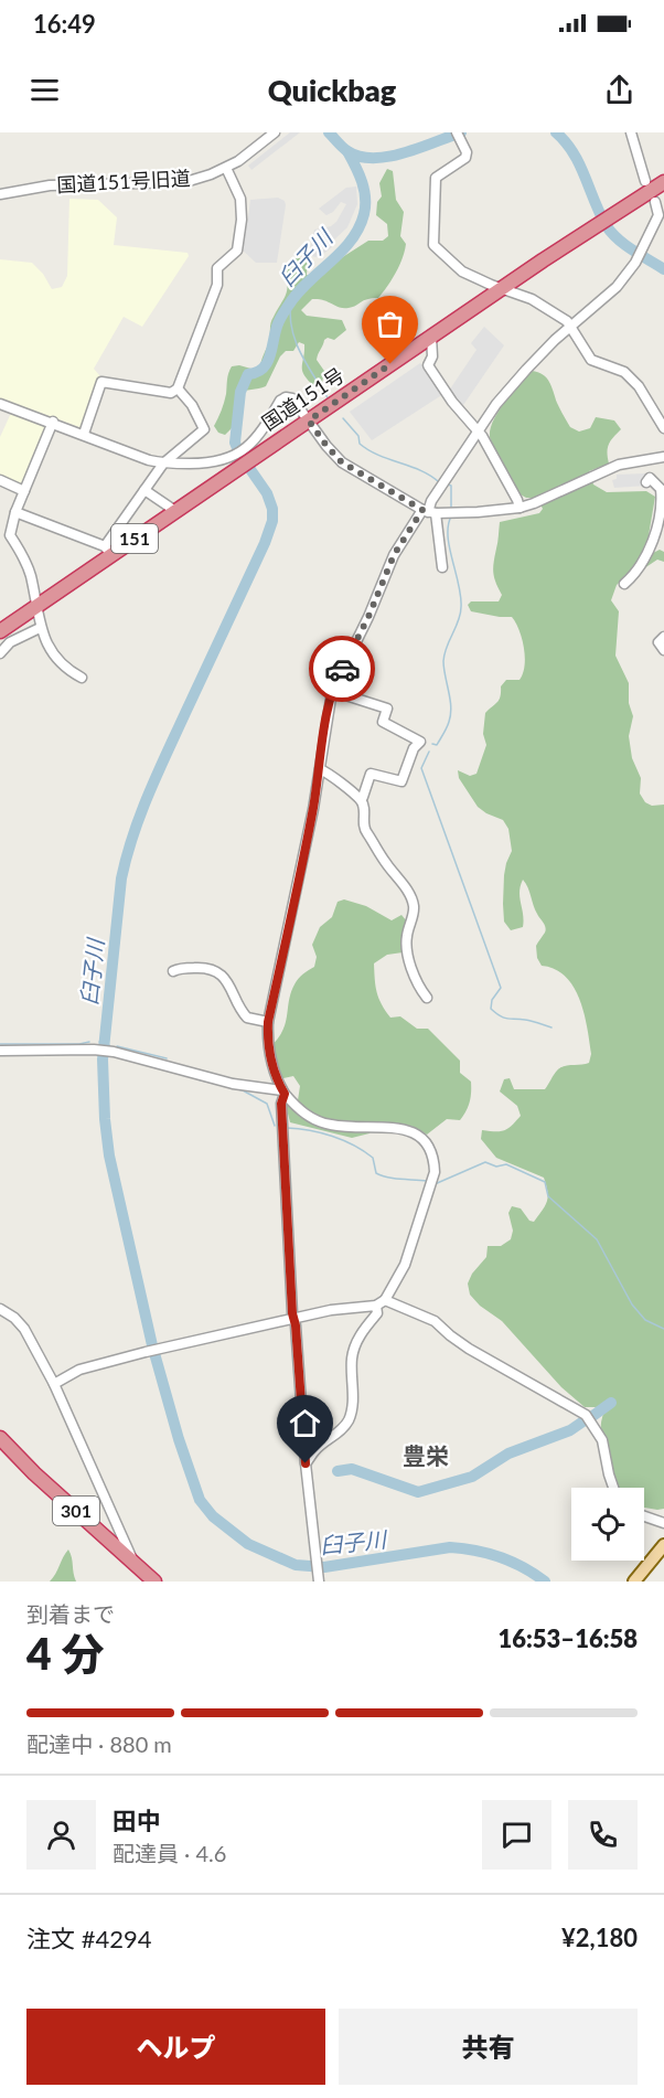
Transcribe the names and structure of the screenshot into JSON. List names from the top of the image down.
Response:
{
  "streets": {
    "highway": ["国道151号", "151", "301"],
    "street": ["国道151号旧道"]
  },
  "districts": ["豊栄"],
  "water": ["臼子川"],
  "page": {
    "status": "16:49",
    "header": "Quickbag",
    "heading": ["4 分", "到着まで", "16:53–16:58"],
    "panel": [
      "田中",
      "配達員 · 4.6",
      "注文 #4294",
      "¥2,180"
    ],
    "bar": "配達中 · 880 m",
    "buttons": ["ヘルプ", "共有"]
  }
}
